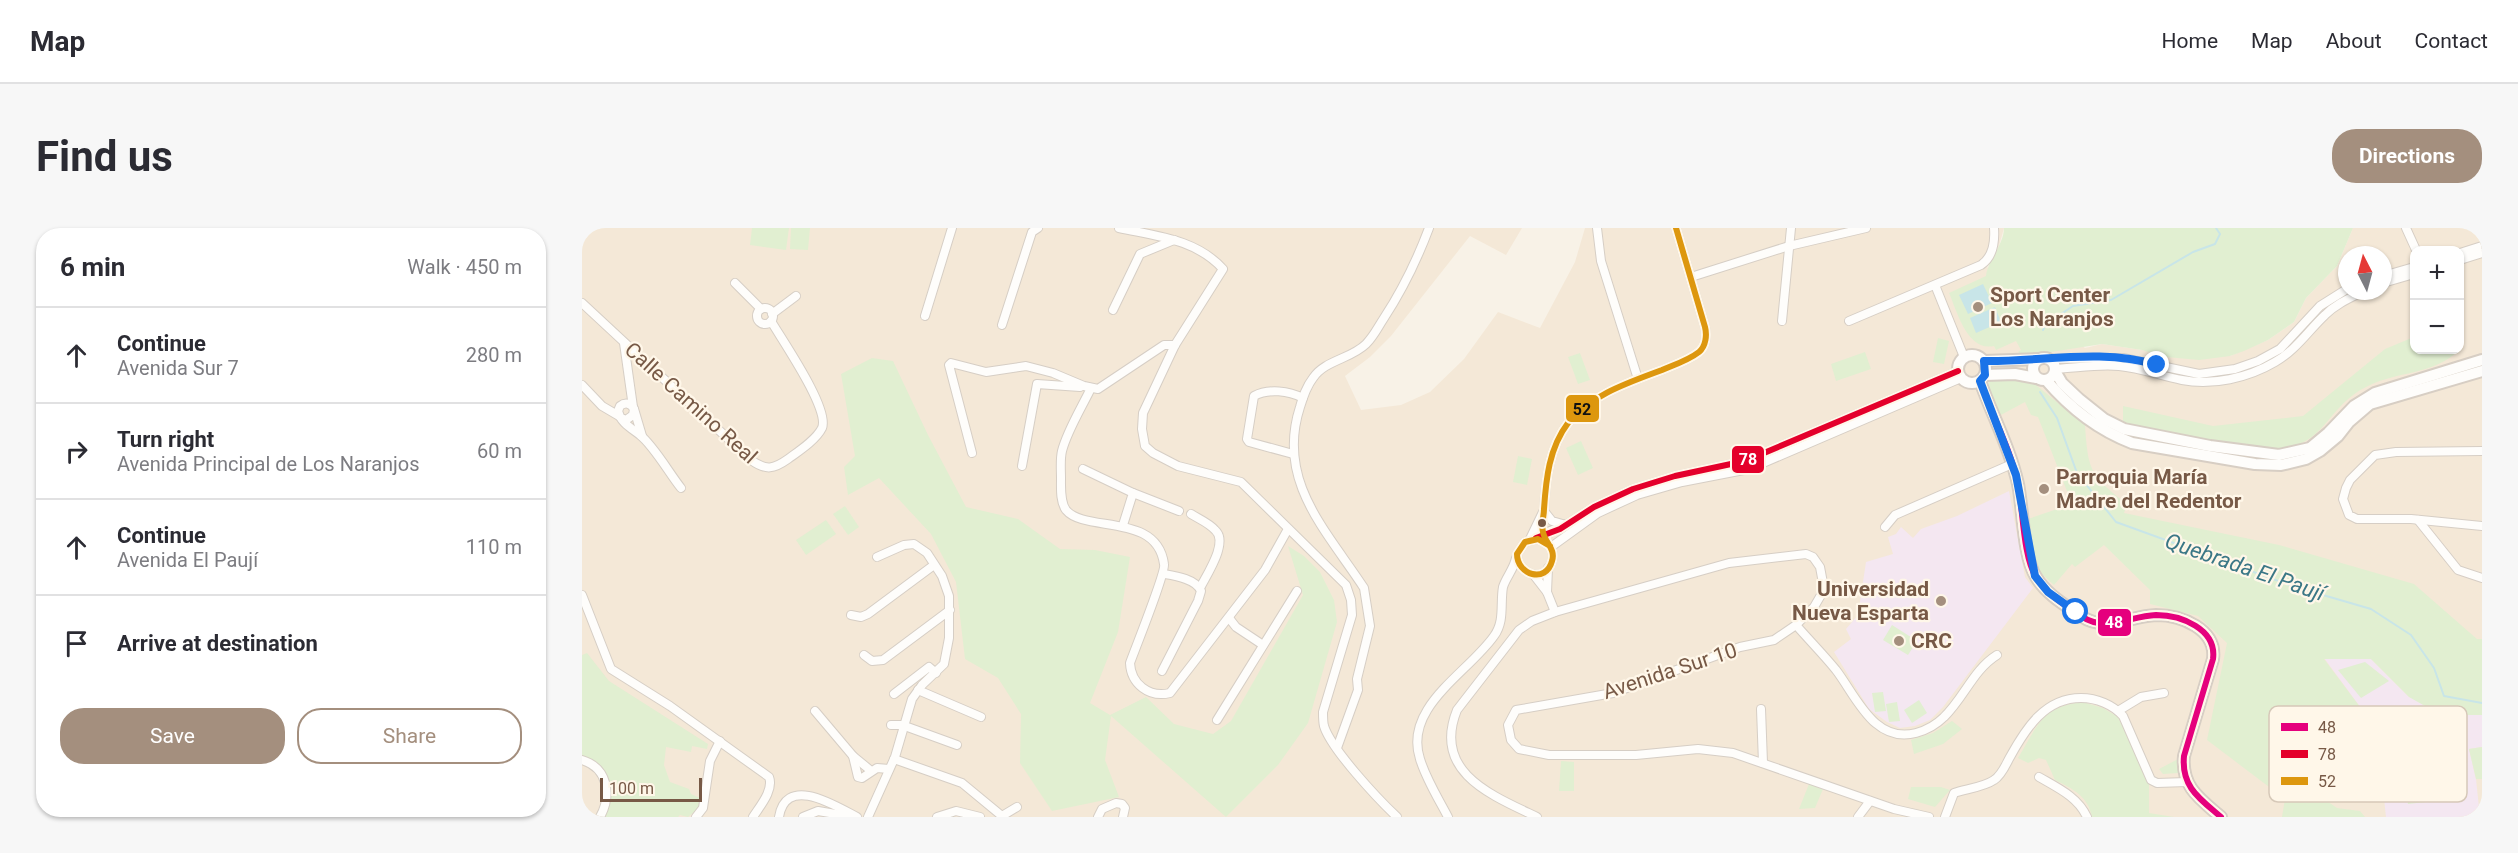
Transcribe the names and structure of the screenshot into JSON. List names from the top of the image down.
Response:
{
  "streets": {
    "street": ["Calle Camino Real", "Avenida Sur 10"]
  },
  "water": ["Quebrada El Paují"],
  "places": [
    "Sport Center Los Naranjos",
    "Parroquia María Madre del Redentor",
    "Universidad Nueva Esparta",
    "CRC"
  ],
  "lines": ["transit line 52", "transit line 78", "transit line 48"],
  "legend": ["48", "78", "52"],
  "scale_bar": "100 m",
  "north": "top",
  "page": {
    "header": "Map",
    "nav": [
      "Home",
      "Map",
      "About",
      "Contact"
    ],
    "buttons": [
      "Directions",
      ["Save", "Share"]
    ],
    "title": "Find us",
    "heading": ["6 min", "Walk · 450 m"],
    "map_buttons": ["+", "−"],
    "list": [
      ["Continue", "Avenida Sur 7", "280 m"],
      ["Turn right", "Avenida Principal de Los Naranjos", "60 m"],
      ["Continue", "Avenida El Paují", "110 m"],
      "Arrive at destination"
    ],
    "scale": "100 m"
  }
}
